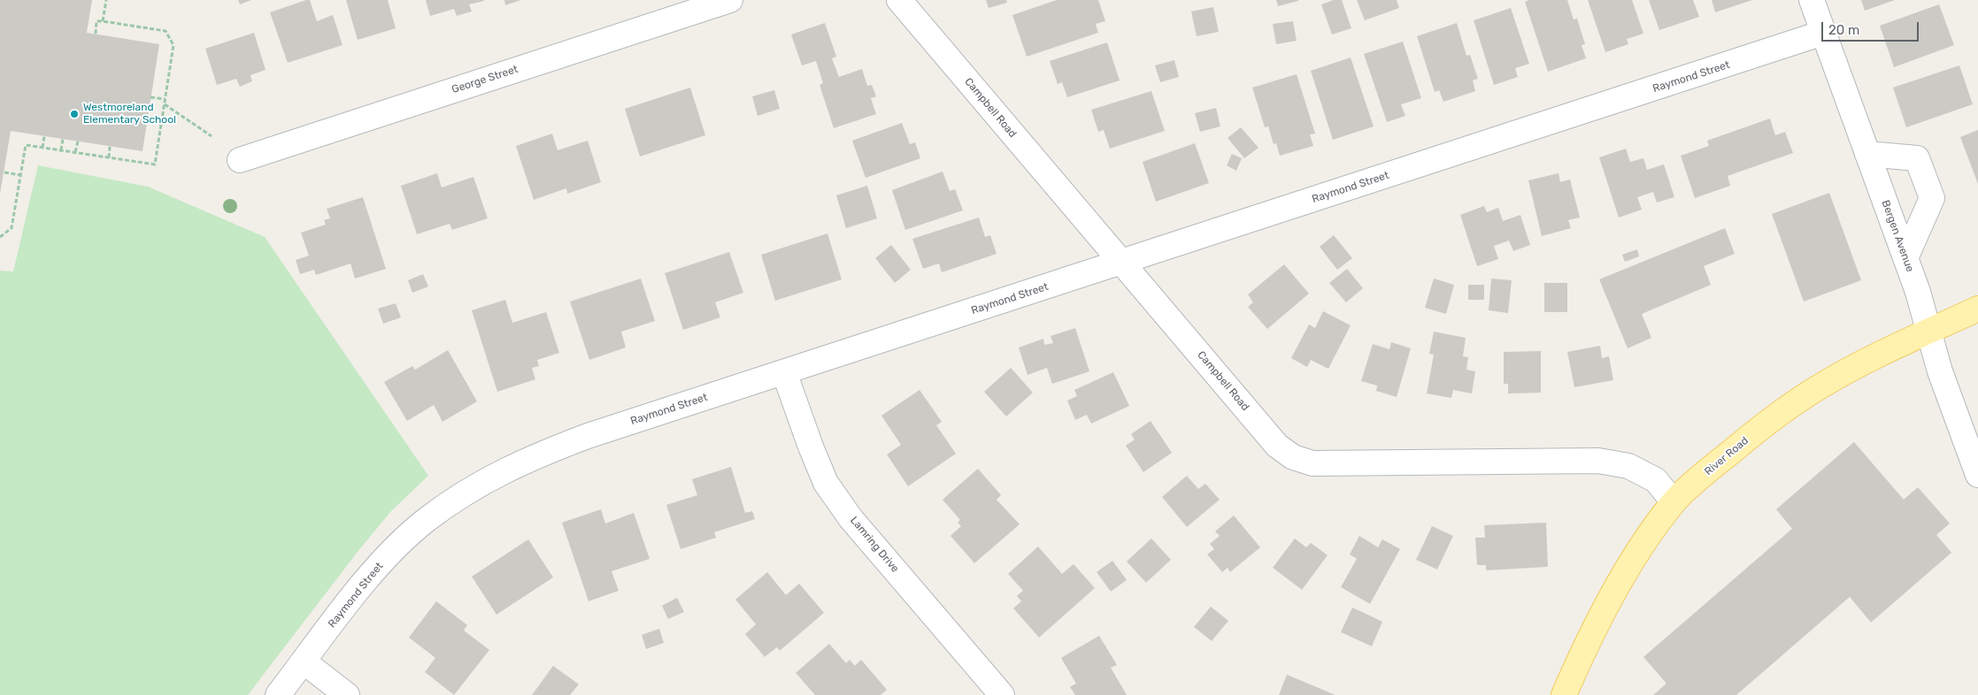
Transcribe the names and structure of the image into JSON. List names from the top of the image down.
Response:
{
  "streets": {
    "main road": ["River Road"],
    "street": [
      "Raymond Street",
      "George Street",
      "Campbell Road",
      "Bergen Avenue",
      "Lamring Drive"
    ]
  },
  "crossings": [
    ["Raymond Street", "Campbell Road"],
    ["Raymond Street", "Bergen Avenue"],
    ["Raymond Street", "Lamring Drive"],
    ["Campbell Road", "River Road"],
    ["Bergen Avenue", "River Road"]
  ],
  "places": ["Westmoreland Elementary School"],
  "scale_bar": "20 m"
}
